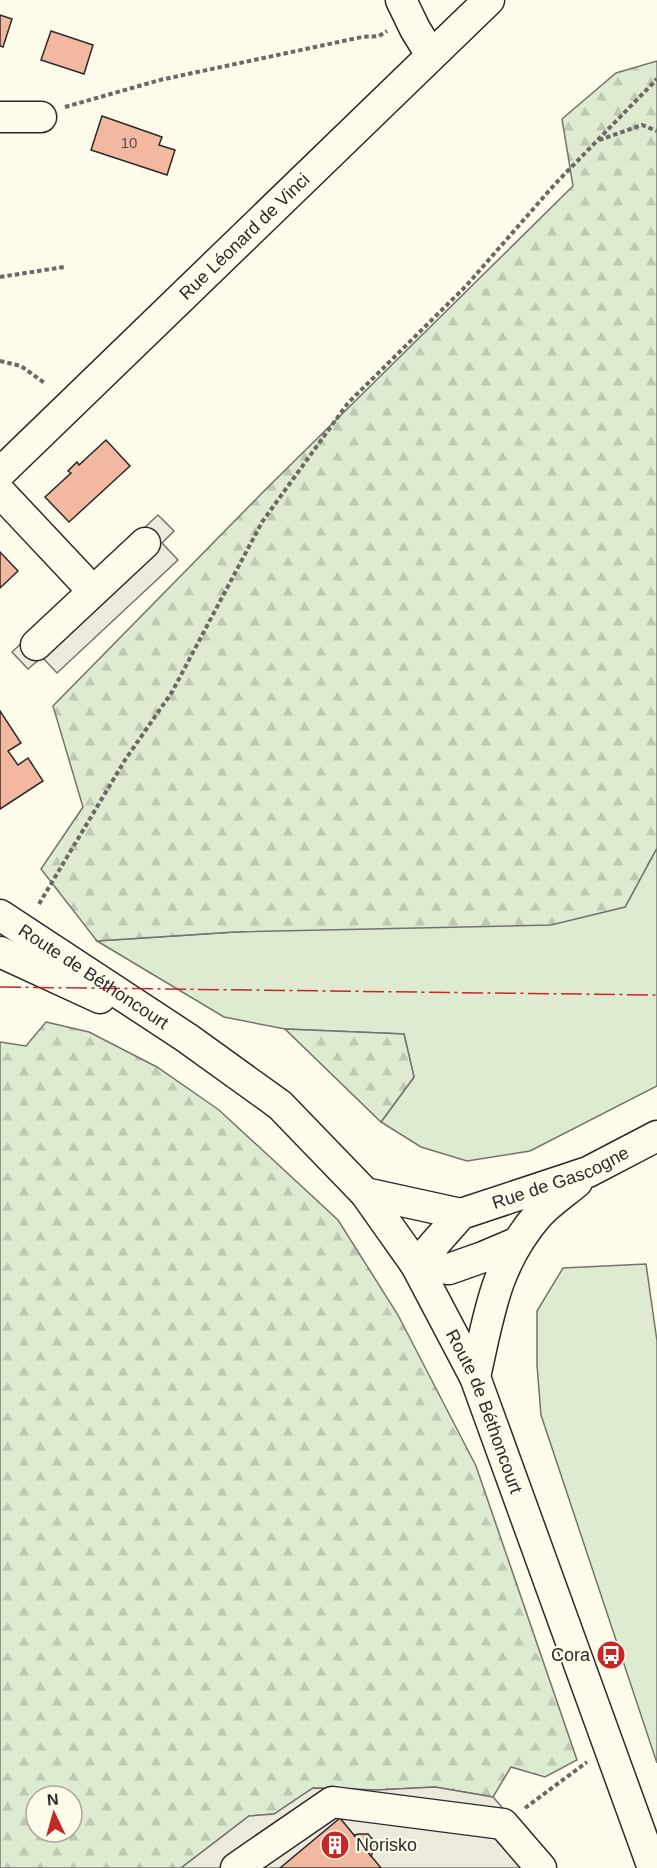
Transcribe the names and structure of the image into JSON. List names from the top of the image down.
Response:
{
  "streets": {
    "street": ["Rue Léonard de Vinci", "Route de Béthoncourt", "Rue de Gascogne"]
  },
  "places": {
    "bus stop": ["Cora"],
    "building": ["Norisko"]
  },
  "house_numbers": ["10"],
  "north": "top"
}
